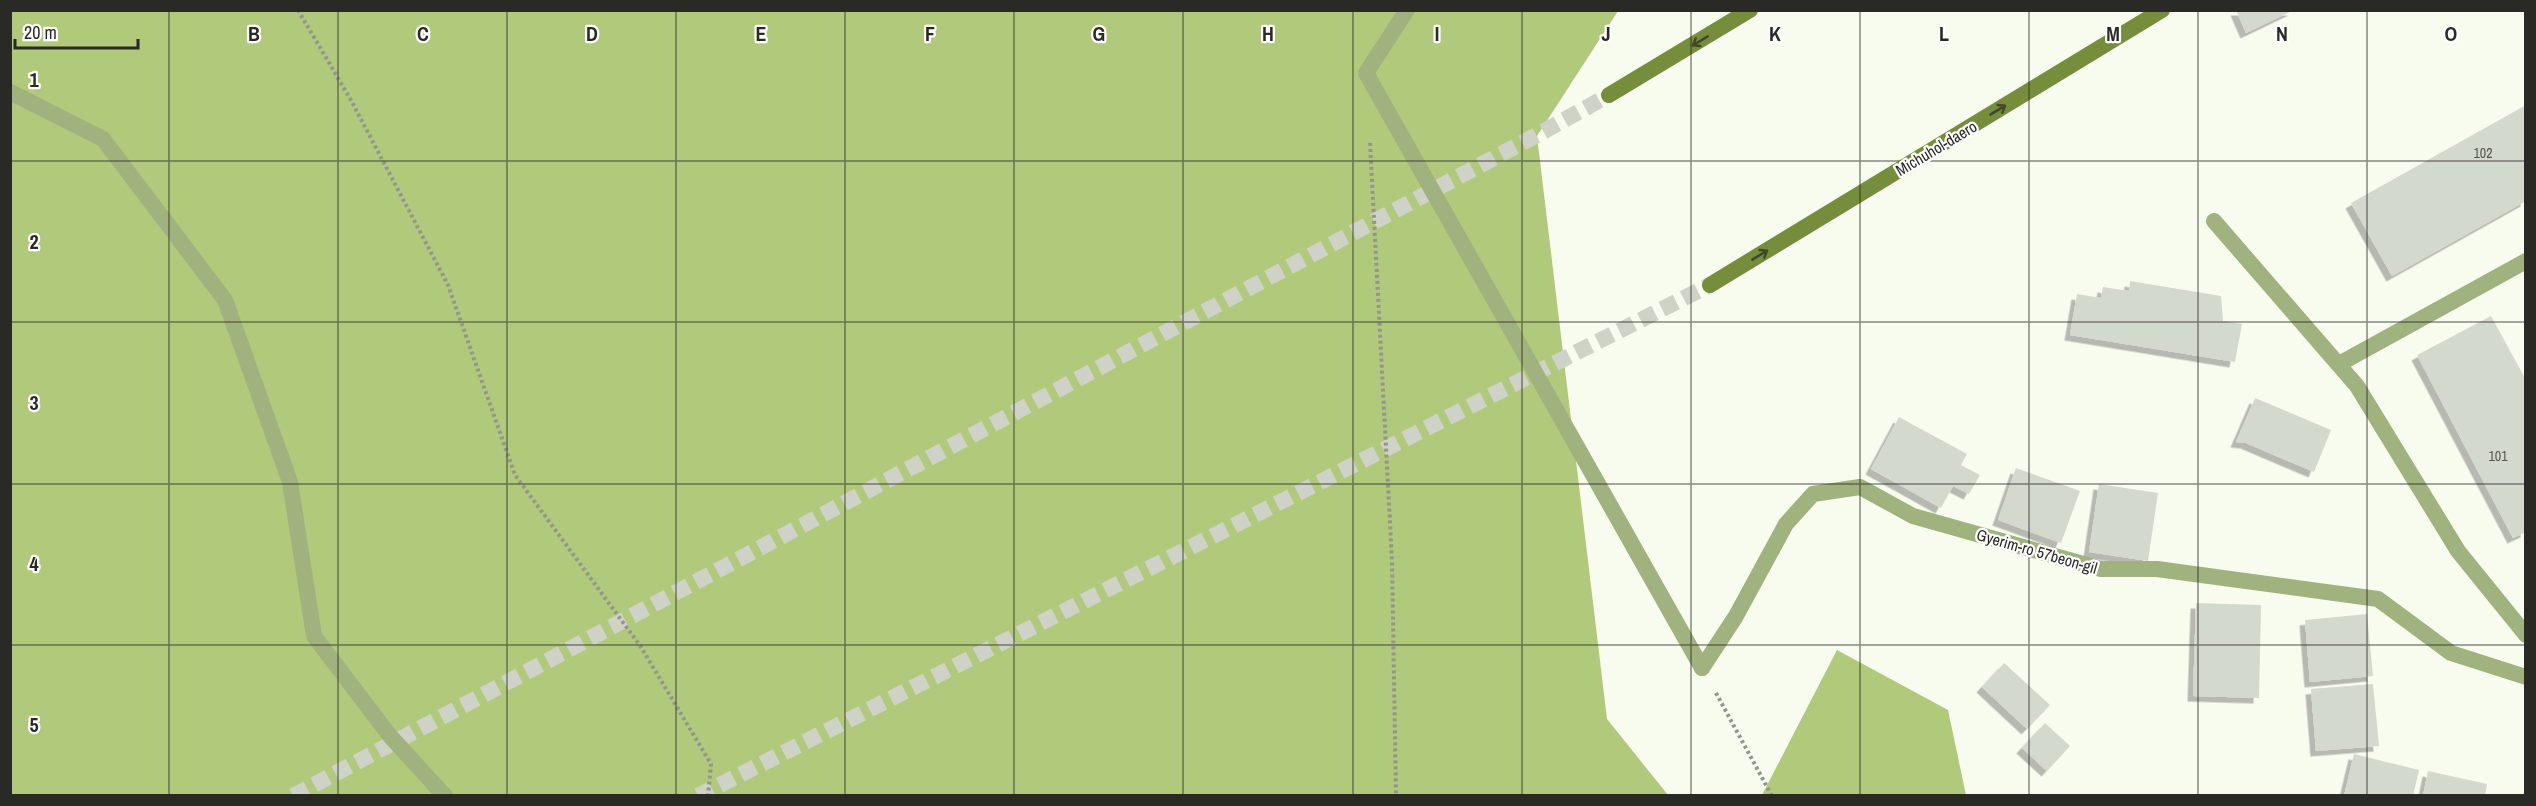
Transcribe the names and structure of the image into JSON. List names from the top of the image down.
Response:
{
  "streets": {
    "main road": ["Michuhol-daero"],
    "street": ["Gyerim-ro 57beon-gil"]
  },
  "one_way": ["Michuhol-daero"],
  "house_numbers": ["102", "101"],
  "scale_bar": "20 m",
  "grid": {
    "columns": [
      "B",
      "C",
      "D",
      "E",
      "F",
      "G",
      "H",
      "I",
      "J",
      "K",
      "L",
      "M",
      "N",
      "O"
    ],
    "rows": [
      "1",
      "2",
      "3",
      "4",
      "5"
    ]
  }
}
